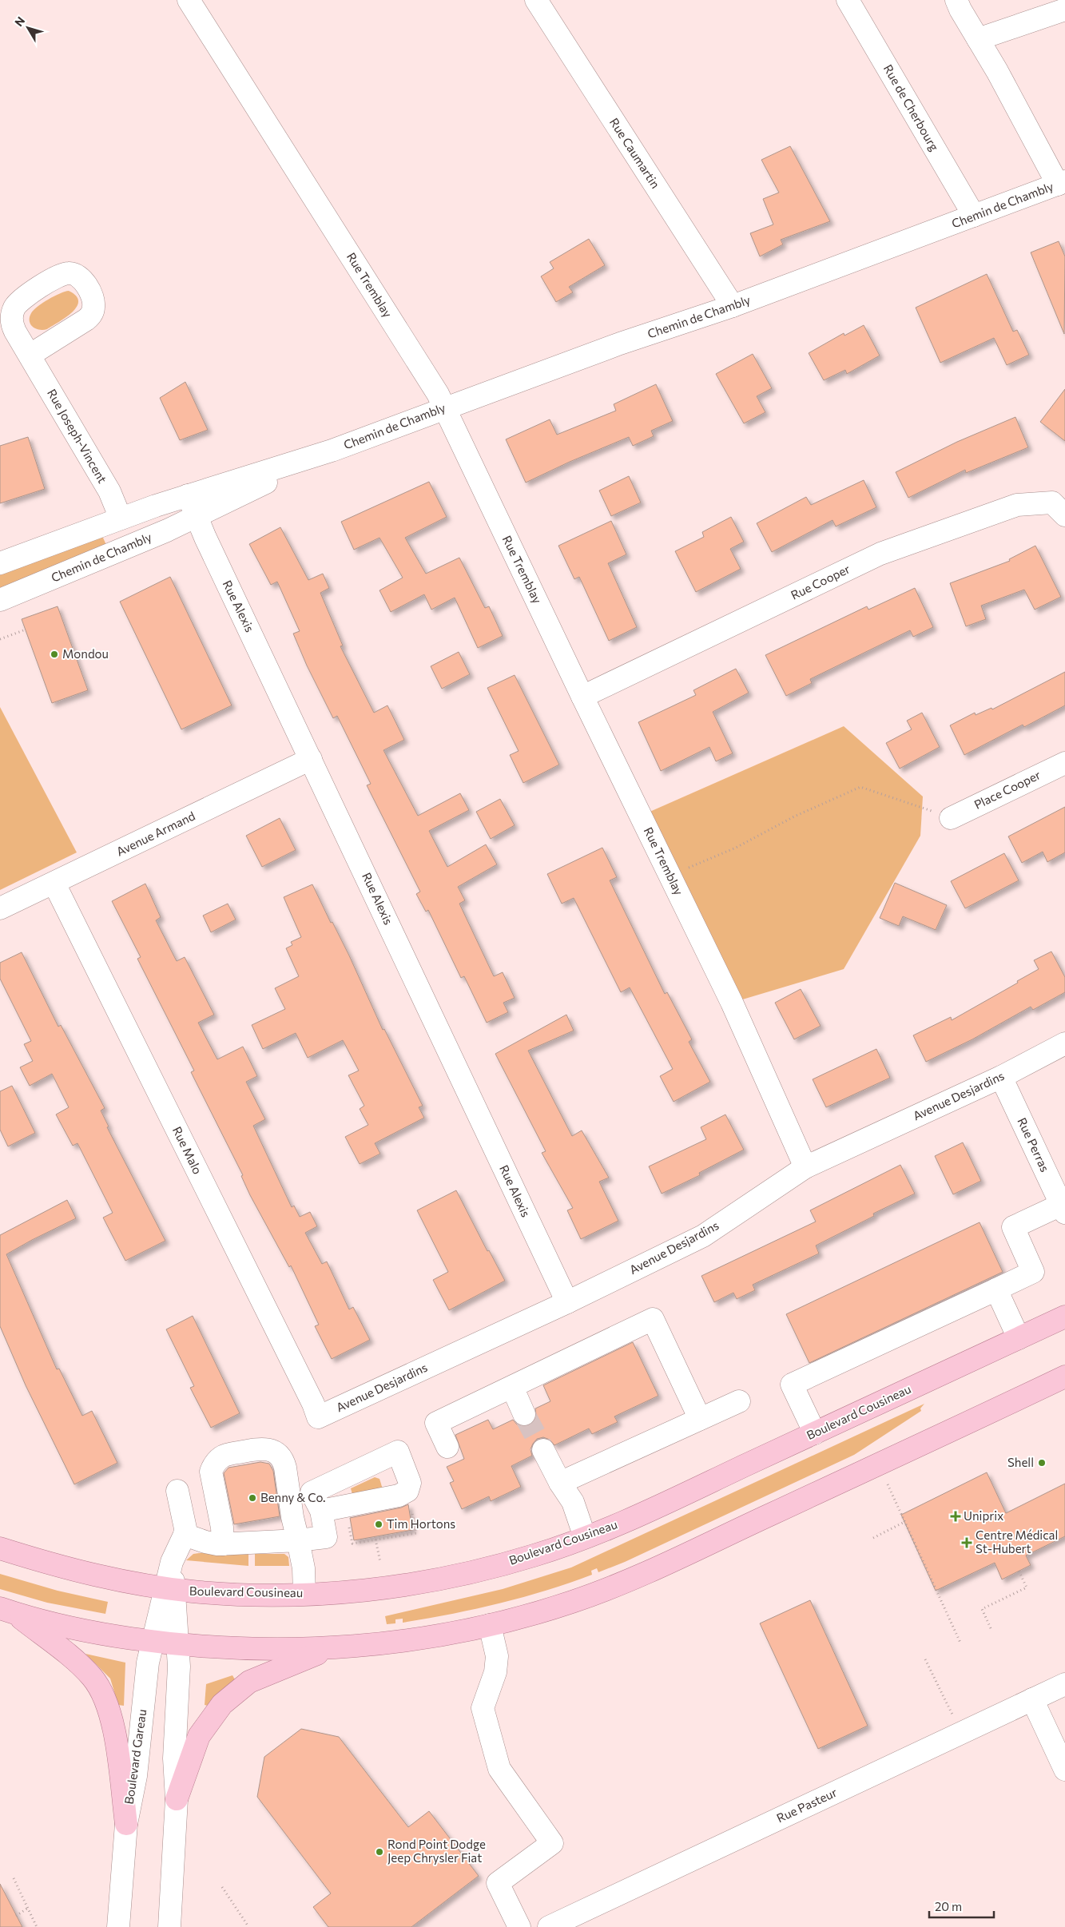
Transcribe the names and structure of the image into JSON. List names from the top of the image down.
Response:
{
  "streets": {
    "main road": ["Boulevard Cousineau"],
    "street": [
      "Rue de Cherbourg",
      "Rue Caumartin",
      "Chemin de Chambly",
      "Rue Tremblay",
      "Rue Joseph-Vincent",
      "Rue Cooper",
      "Rue Alexis",
      "Place Cooper",
      "Avenue Armand",
      "Avenue Desjardins",
      "Rue Perras",
      "Rue Malo",
      "Boulevard Gareau",
      "Rue Pasteur"
    ]
  },
  "crossings": [
    ["Rue de Cherbourg", "Chemin de Chambly"],
    ["Rue Caumartin", "Chemin de Chambly"],
    ["Chemin de Chambly", "Rue Tremblay"],
    ["Chemin de Chambly", "Rue Joseph-Vincent"],
    ["Chemin de Chambly", "Rue Alexis"],
    ["Rue Tremblay", "Rue Cooper"],
    ["Rue Tremblay", "Avenue Desjardins"],
    ["Rue Alexis", "Avenue Armand"],
    ["Rue Alexis", "Avenue Desjardins"],
    ["Avenue Armand", "Rue Malo"],
    ["Avenue Desjardins", "Rue Perras"],
    ["Avenue Desjardins", "Rue Malo"],
    ["Boulevard Cousineau", "Boulevard Gareau"]
  ],
  "places": {
    "other": [
      "Mondou",
      "Shell",
      "Benny & Co.",
      "Tim Hortons",
      "Rond Point Dodge Jeep Chrysler Fiat"
    ],
    "health": ["Uniprix", "Centre Médical St-Hubert"]
  },
  "scale_bar": "20 m",
  "north": "top left"
}
